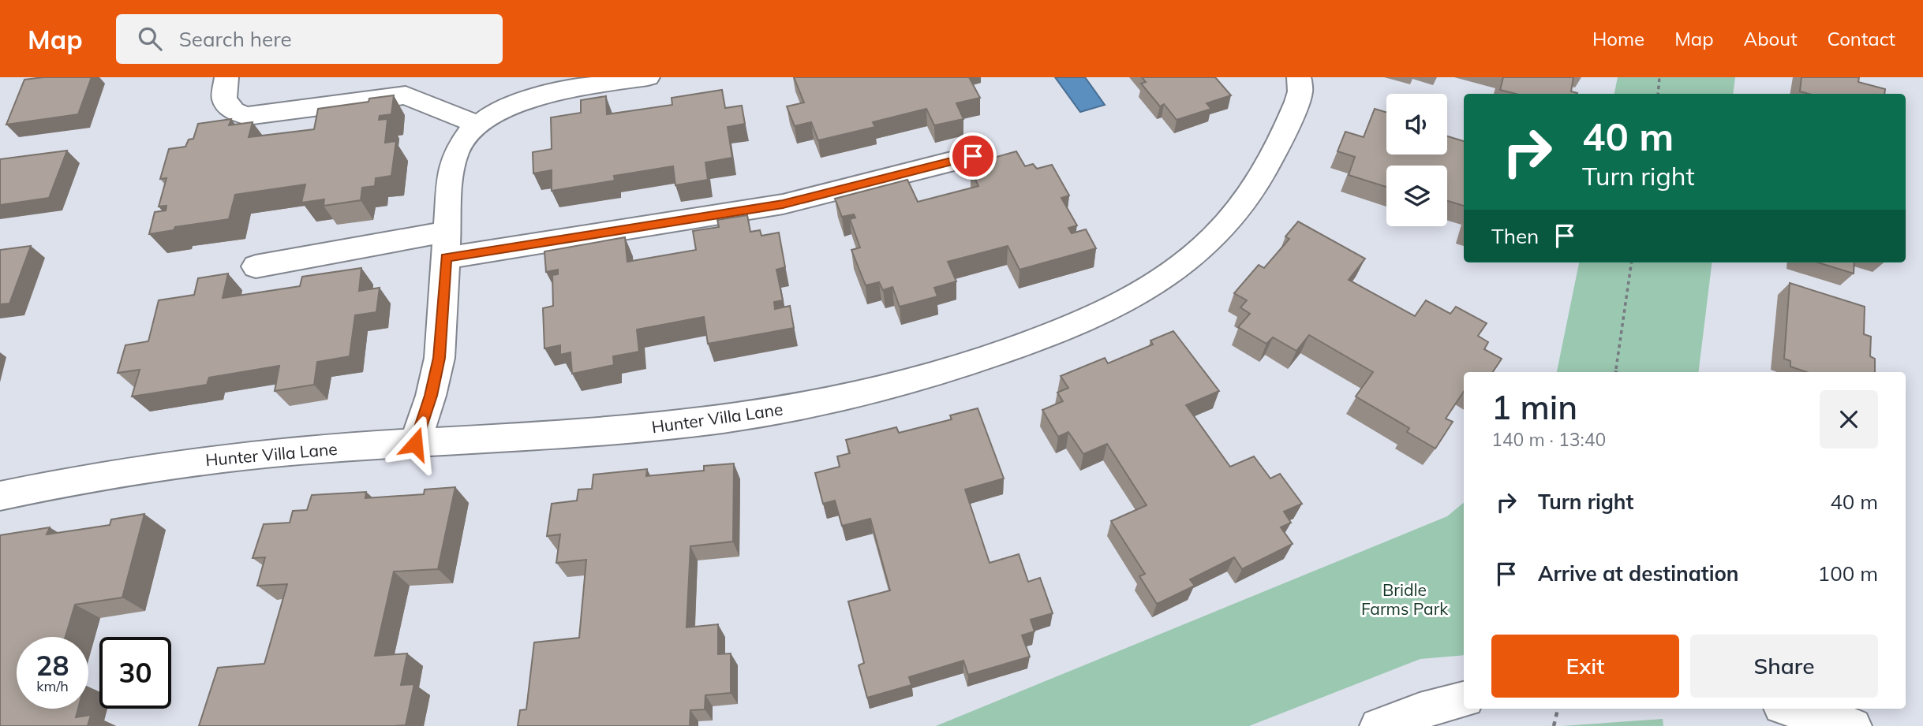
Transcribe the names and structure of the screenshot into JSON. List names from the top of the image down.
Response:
{
  "streets": {
    "street": ["Hunter Villa Lane"]
  },
  "parks": ["Bridle Farms Park"],
  "page": {
    "header": "Map",
    "search": "Search here",
    "nav": [
      "Home",
      "Map",
      "About",
      "Contact"
    ],
    "turn": ["40 m", "Turn right"],
    "then": "Then",
    "heading": ["1 min", "140 m · 13:40"],
    "list": [
      {
        "name": "Turn right",
        "value": "40 m"
      },
      {
        "name": "Arrive at destination",
        "value": "100 m"
      }
    ],
    "buttons": ["Exit", "Share"],
    "speed": "28 km/h",
    "limit": "30"
  }
}
